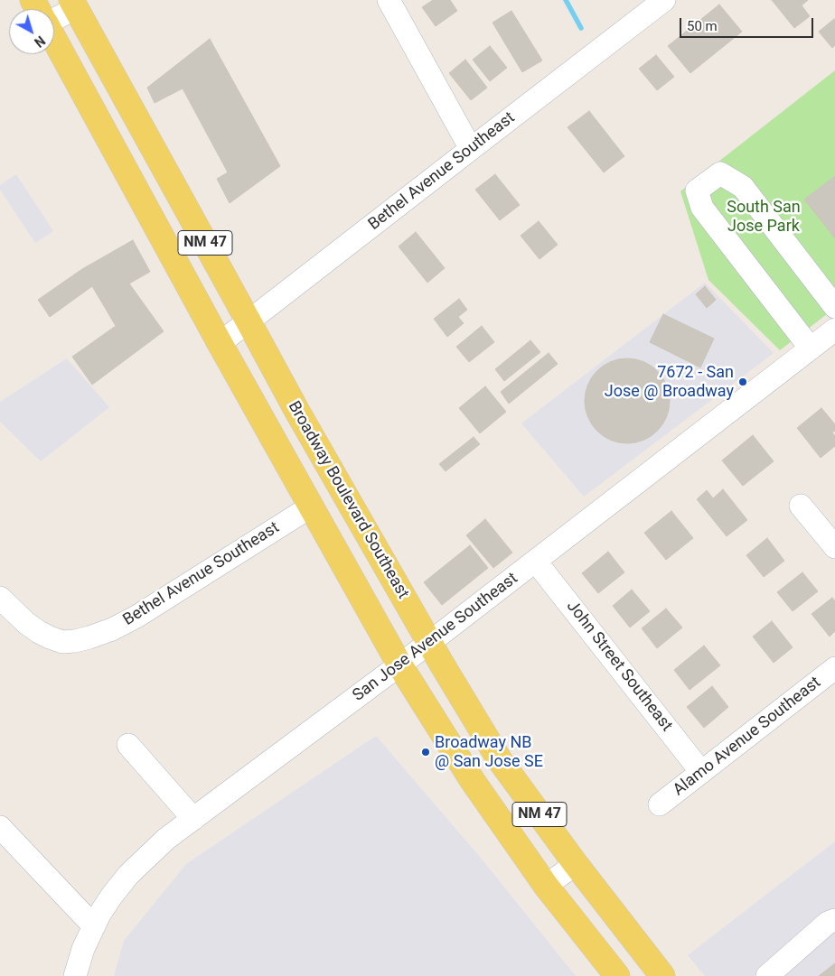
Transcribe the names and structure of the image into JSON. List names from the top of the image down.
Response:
{
  "streets": {
    "main road": ["NM 47", "Broadway Boulevard Southeast"],
    "street": [
      "Bethel Avenue Southeast",
      "San Jose Avenue Southeast",
      "John Street Southeast",
      "Alamo Avenue Southeast"
    ]
  },
  "crossings": [
    ["Bethel Avenue Southeast", "NM 47"],
    ["Bethel Avenue Southeast", "Broadway Boulevard Southeast"],
    ["NM 47", "San Jose Avenue Southeast"],
    ["Broadway Boulevard Southeast", "San Jose Avenue Southeast"],
    ["San Jose Avenue Southeast", "John Street Southeast"],
    ["John Street Southeast", "Alamo Avenue Southeast"]
  ],
  "parks": ["South San Jose Park"],
  "places": ["7672 - San Jose @ Broadway", "Broadway NB @ San Jose SE"],
  "scale_bar": "50 m",
  "north": "bottom right"
}
